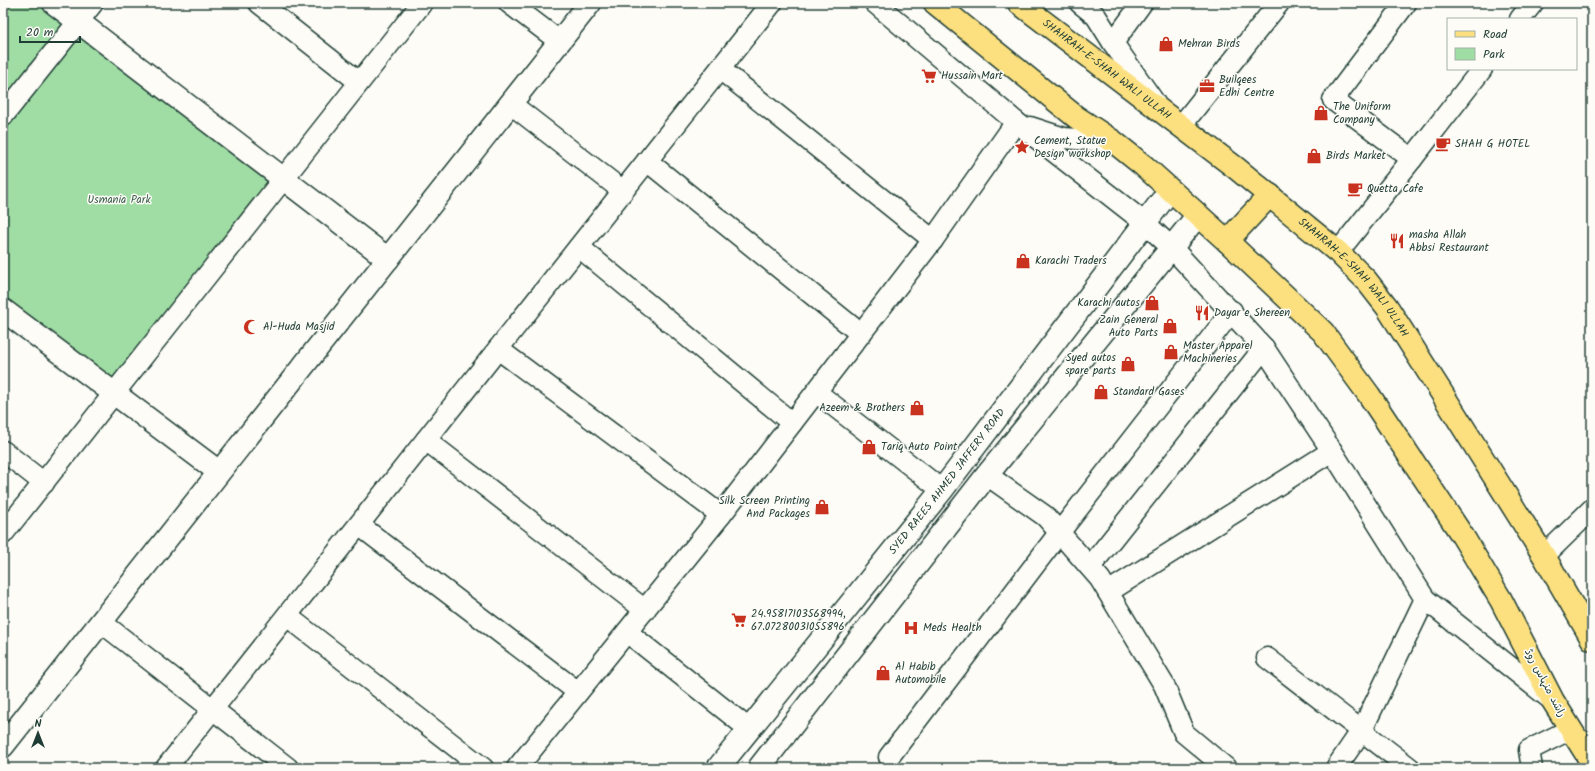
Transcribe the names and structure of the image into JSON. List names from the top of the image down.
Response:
{
  "streets": {
    "main road": ["SHAHRAH-E-SHAH WALI ULLAH", "راشد منہاس روڈ"],
    "street": ["SYED RAEES AHMED JAFFERY ROAD"]
  },
  "parks": ["Usmania Park"],
  "places": {
    "shop": [
      "Mehran Birds",
      "The Uniform Company",
      "Birds Market",
      "Karachi Traders",
      "Karachi autos",
      "Zain General Auto Parts",
      "Master Apparel Machineries",
      "Syed autos spare parts",
      "Standard Gases",
      "Azeem & Brothers",
      "Tariq Auto Point",
      "Silk Screen Printing And Packages",
      "Al Habib Automobile"
    ],
    "supermarket": ["Hussain Mart", "24.95817103568994, 67.07280031055896"],
    "office": ["Builqees Edhi Centre"],
    "cafe": ["SHAH G HOTEL", "Quetta Cafe"],
    "place": ["Cement, Statue Design workshop"],
    "restaurant": ["masha Allah Abbsi Restaurant", "Dayar e Shereen"],
    "mosque": ["Al-Huda Masjid"],
    "hospital": ["Meds Health"]
  },
  "legend": ["Road", "Park"],
  "scale_bar": "20 m",
  "north": "top"
}
